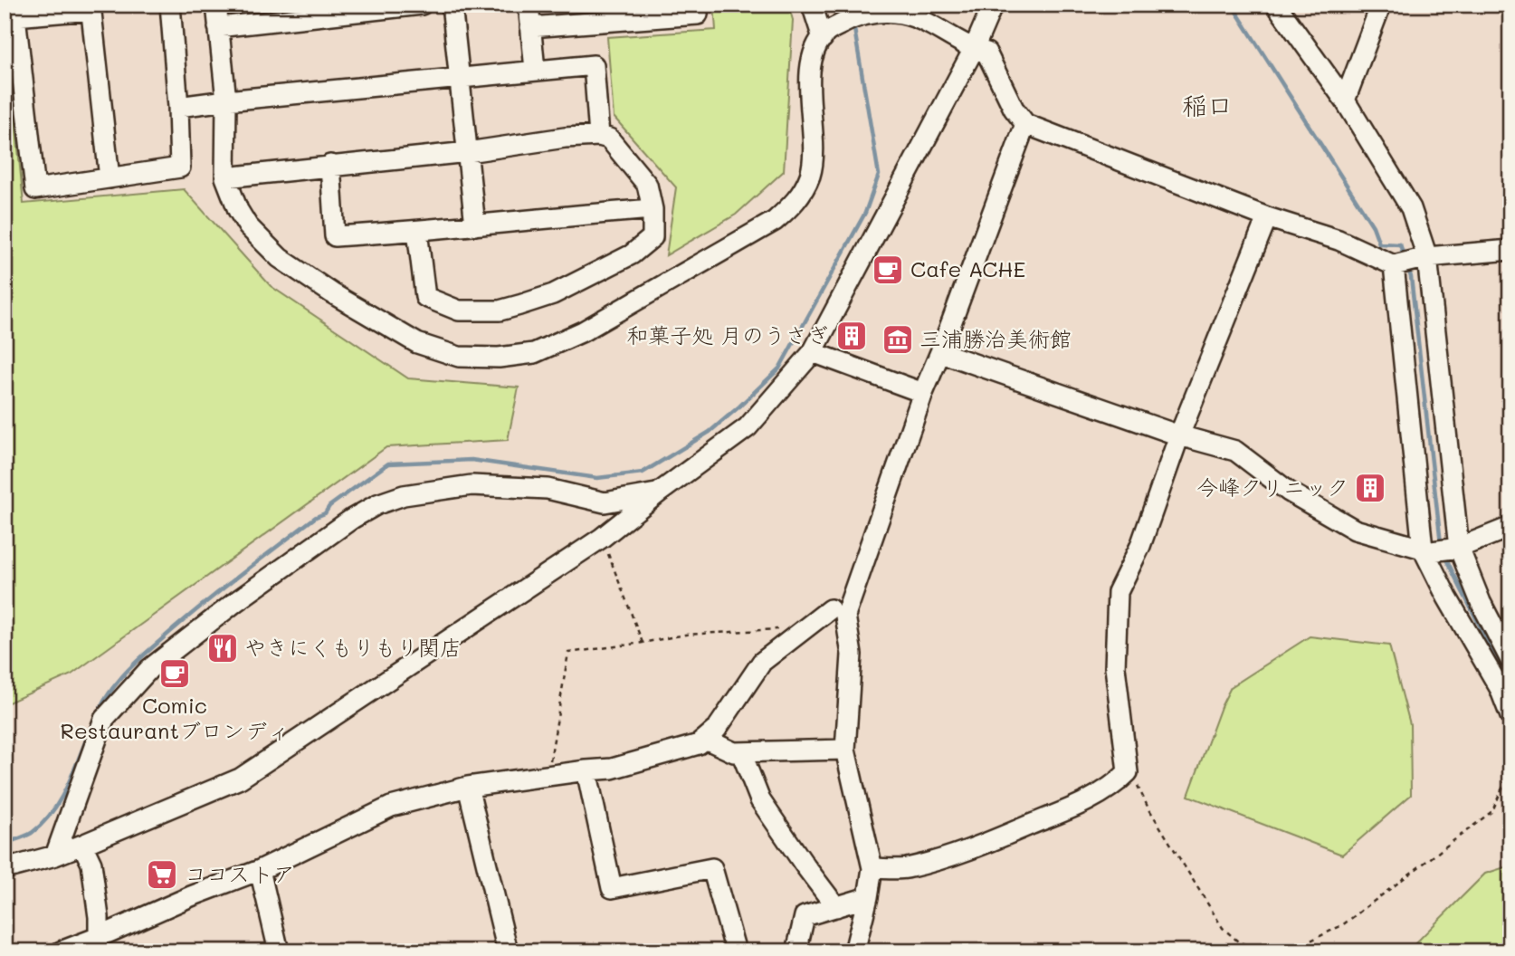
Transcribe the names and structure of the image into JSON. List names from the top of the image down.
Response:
{
  "districts": ["稲口"],
  "places": {
    "cafe": ["Cafe ACHE", "Comic Restaurantブロンディ"],
    "building": ["和菓子処 月のうさぎ", "今峰クリニック"],
    "museum": ["三浦勝治美術館"],
    "restaurant": ["やきにくもりもり関店"],
    "supermarket": ["ココストア"]
  }
}
